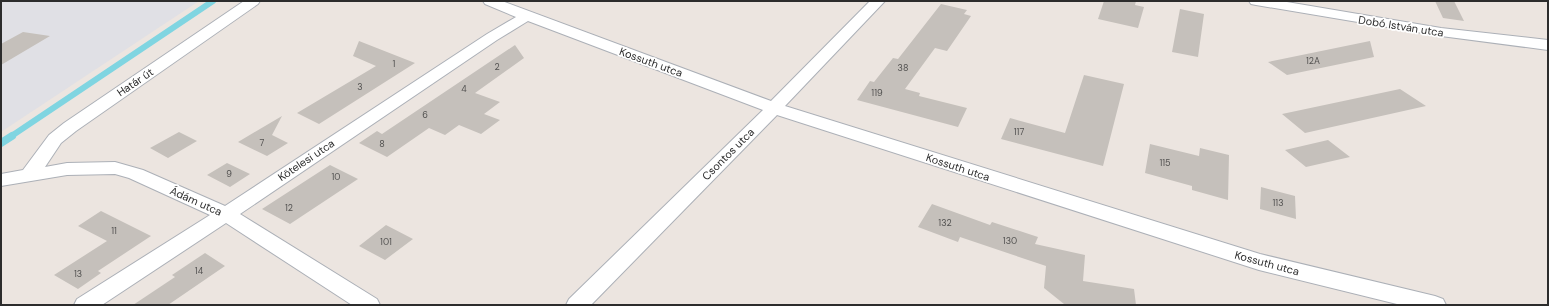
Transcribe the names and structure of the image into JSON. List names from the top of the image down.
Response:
{
  "streets": {
    "street": [
      "Dobó István utca",
      "Kossuth utca",
      "Határ út",
      "Csontos utca",
      "Kötelesi utca",
      "Ádám utca"
    ]
  },
  "crossings": [
    ["Kossuth utca", "Csontos utca"],
    ["Kossuth utca", "Kötelesi utca"],
    ["Határ út", "Ádám utca"],
    ["Kötelesi utca", "Ádám utca"]
  ],
  "house_numbers": [
    "12A",
    "1",
    "2",
    "38",
    "3",
    "4",
    "119",
    "6",
    "117",
    "7",
    "8",
    "115",
    "9",
    "10",
    "113",
    "12",
    "132",
    "11",
    "130",
    "101",
    "14",
    "13"
  ]
}
